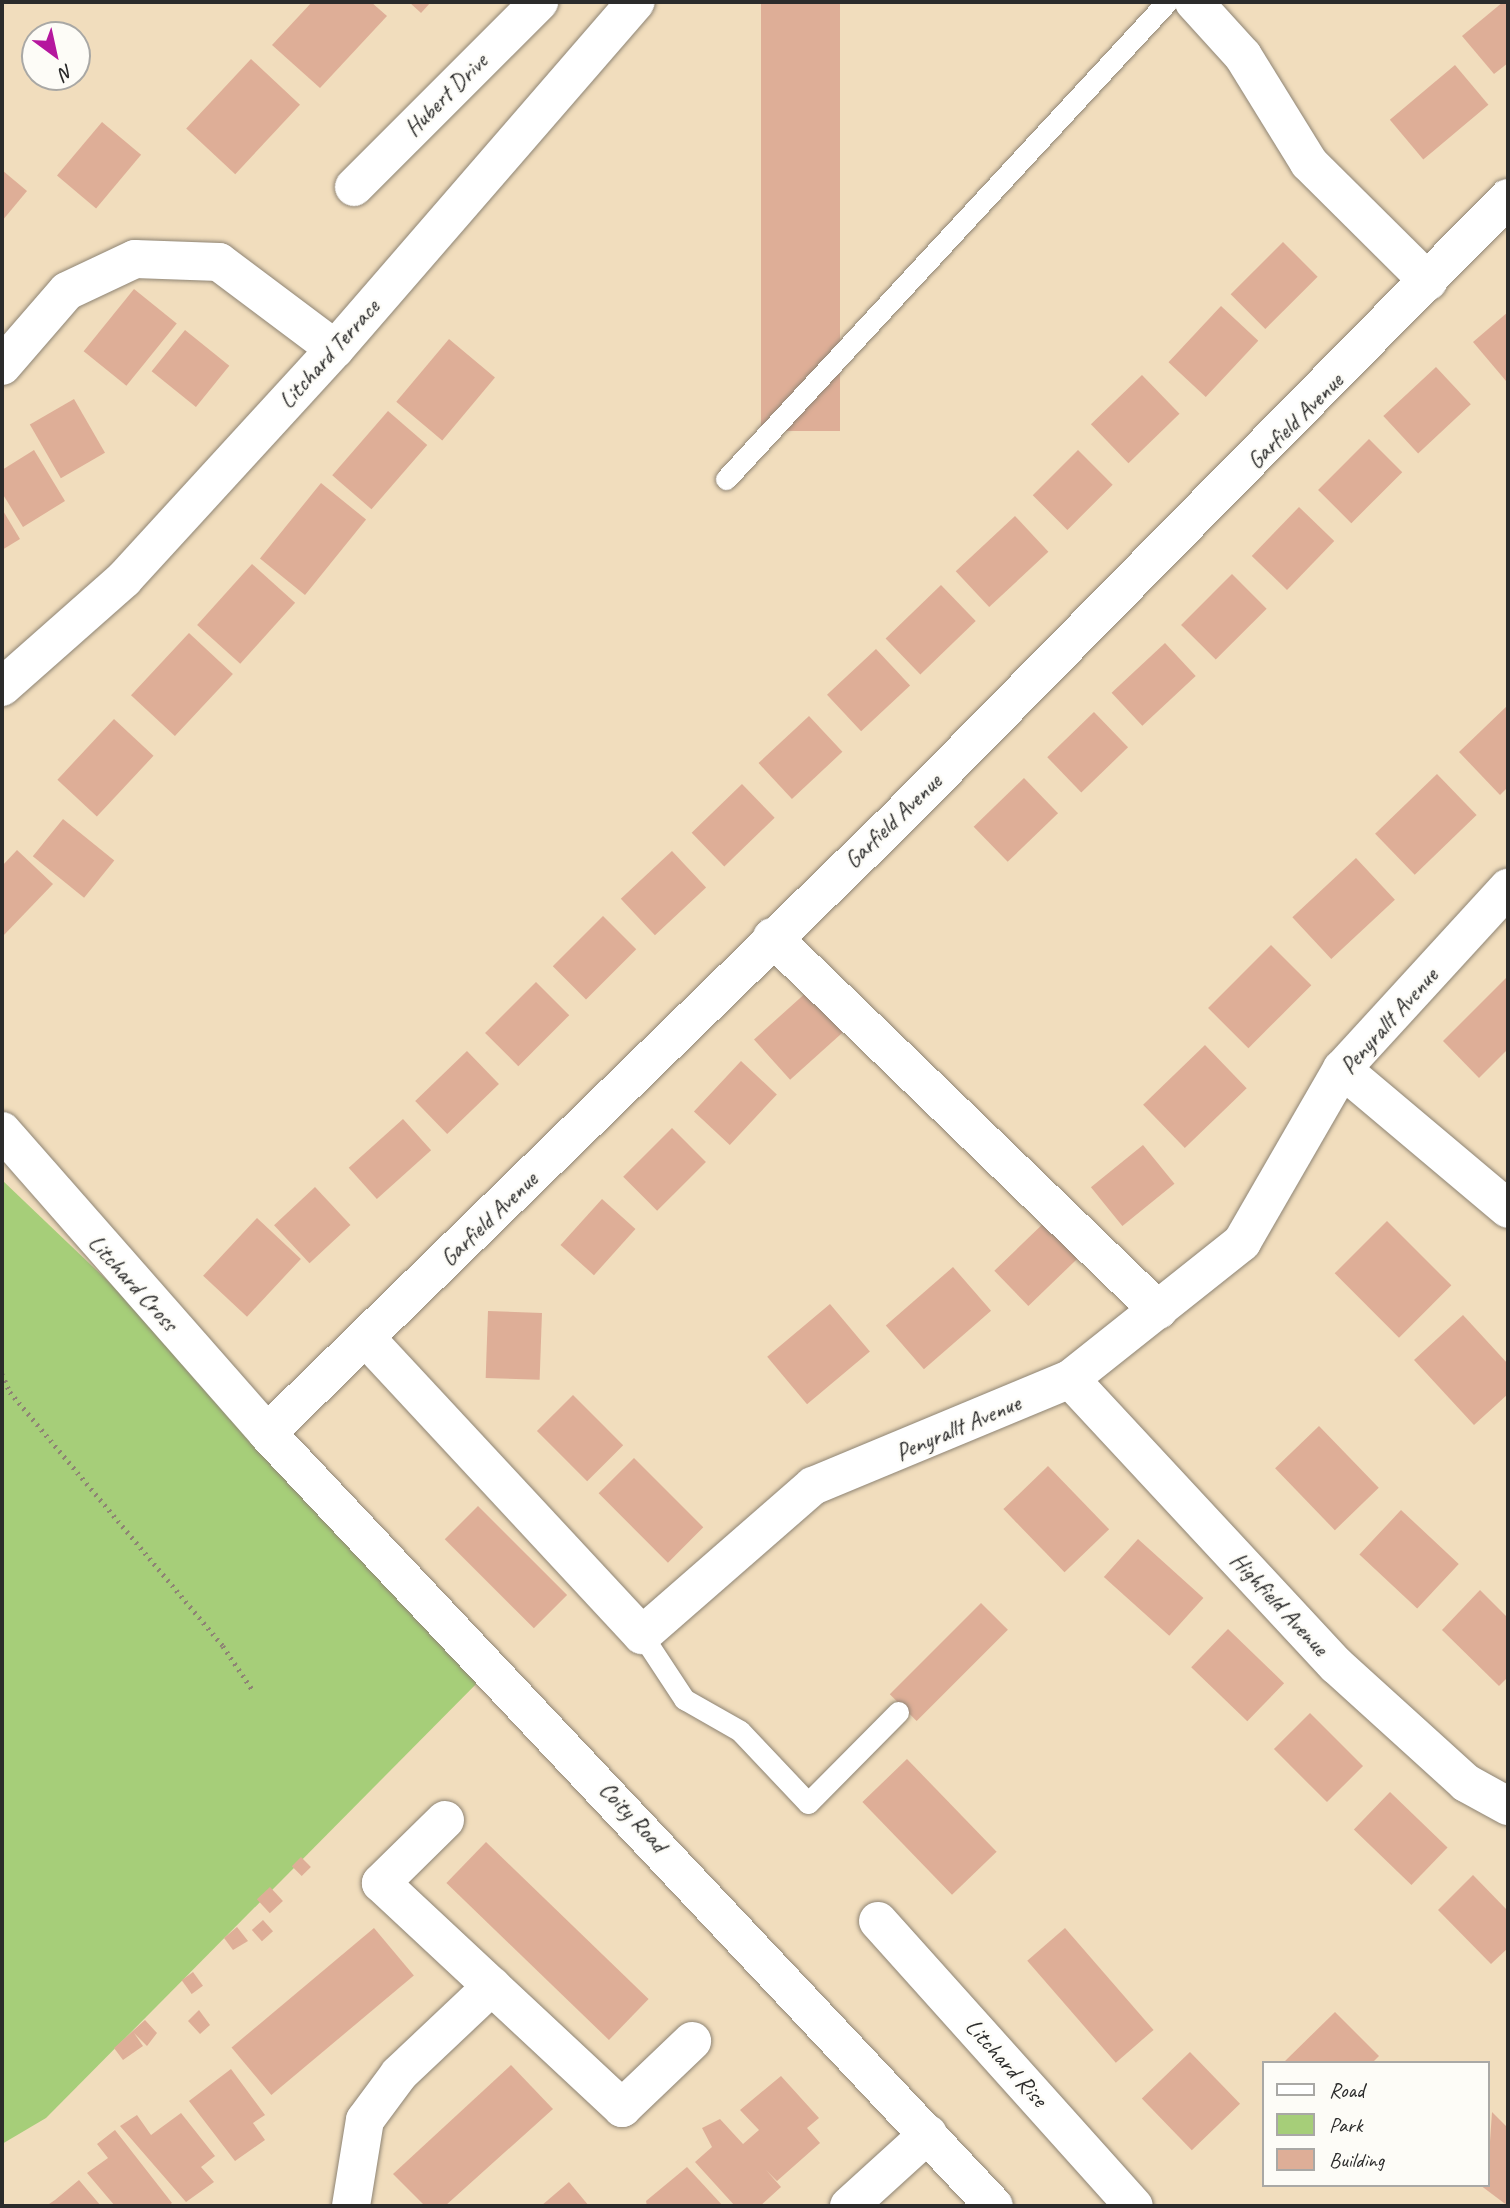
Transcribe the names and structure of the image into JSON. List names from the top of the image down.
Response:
{
  "streets": {
    "street": [
      "Hubert Drive",
      "Litchard Terrace",
      "Garfield Avenue",
      "Penyrallt Avenue",
      "Litchard Cross",
      "Highfield Avenue",
      "Coity Road",
      "Litchard Rise"
    ]
  },
  "crossings": [
    ["Garfield Avenue", "Litchard Cross"],
    ["Garfield Avenue", "Coity Road"],
    ["Penyrallt Avenue", "Highfield Avenue"],
    ["Litchard Cross", "Coity Road"]
  ],
  "legend": ["Road", "Park", "Building"],
  "north": "bottom right"
}
